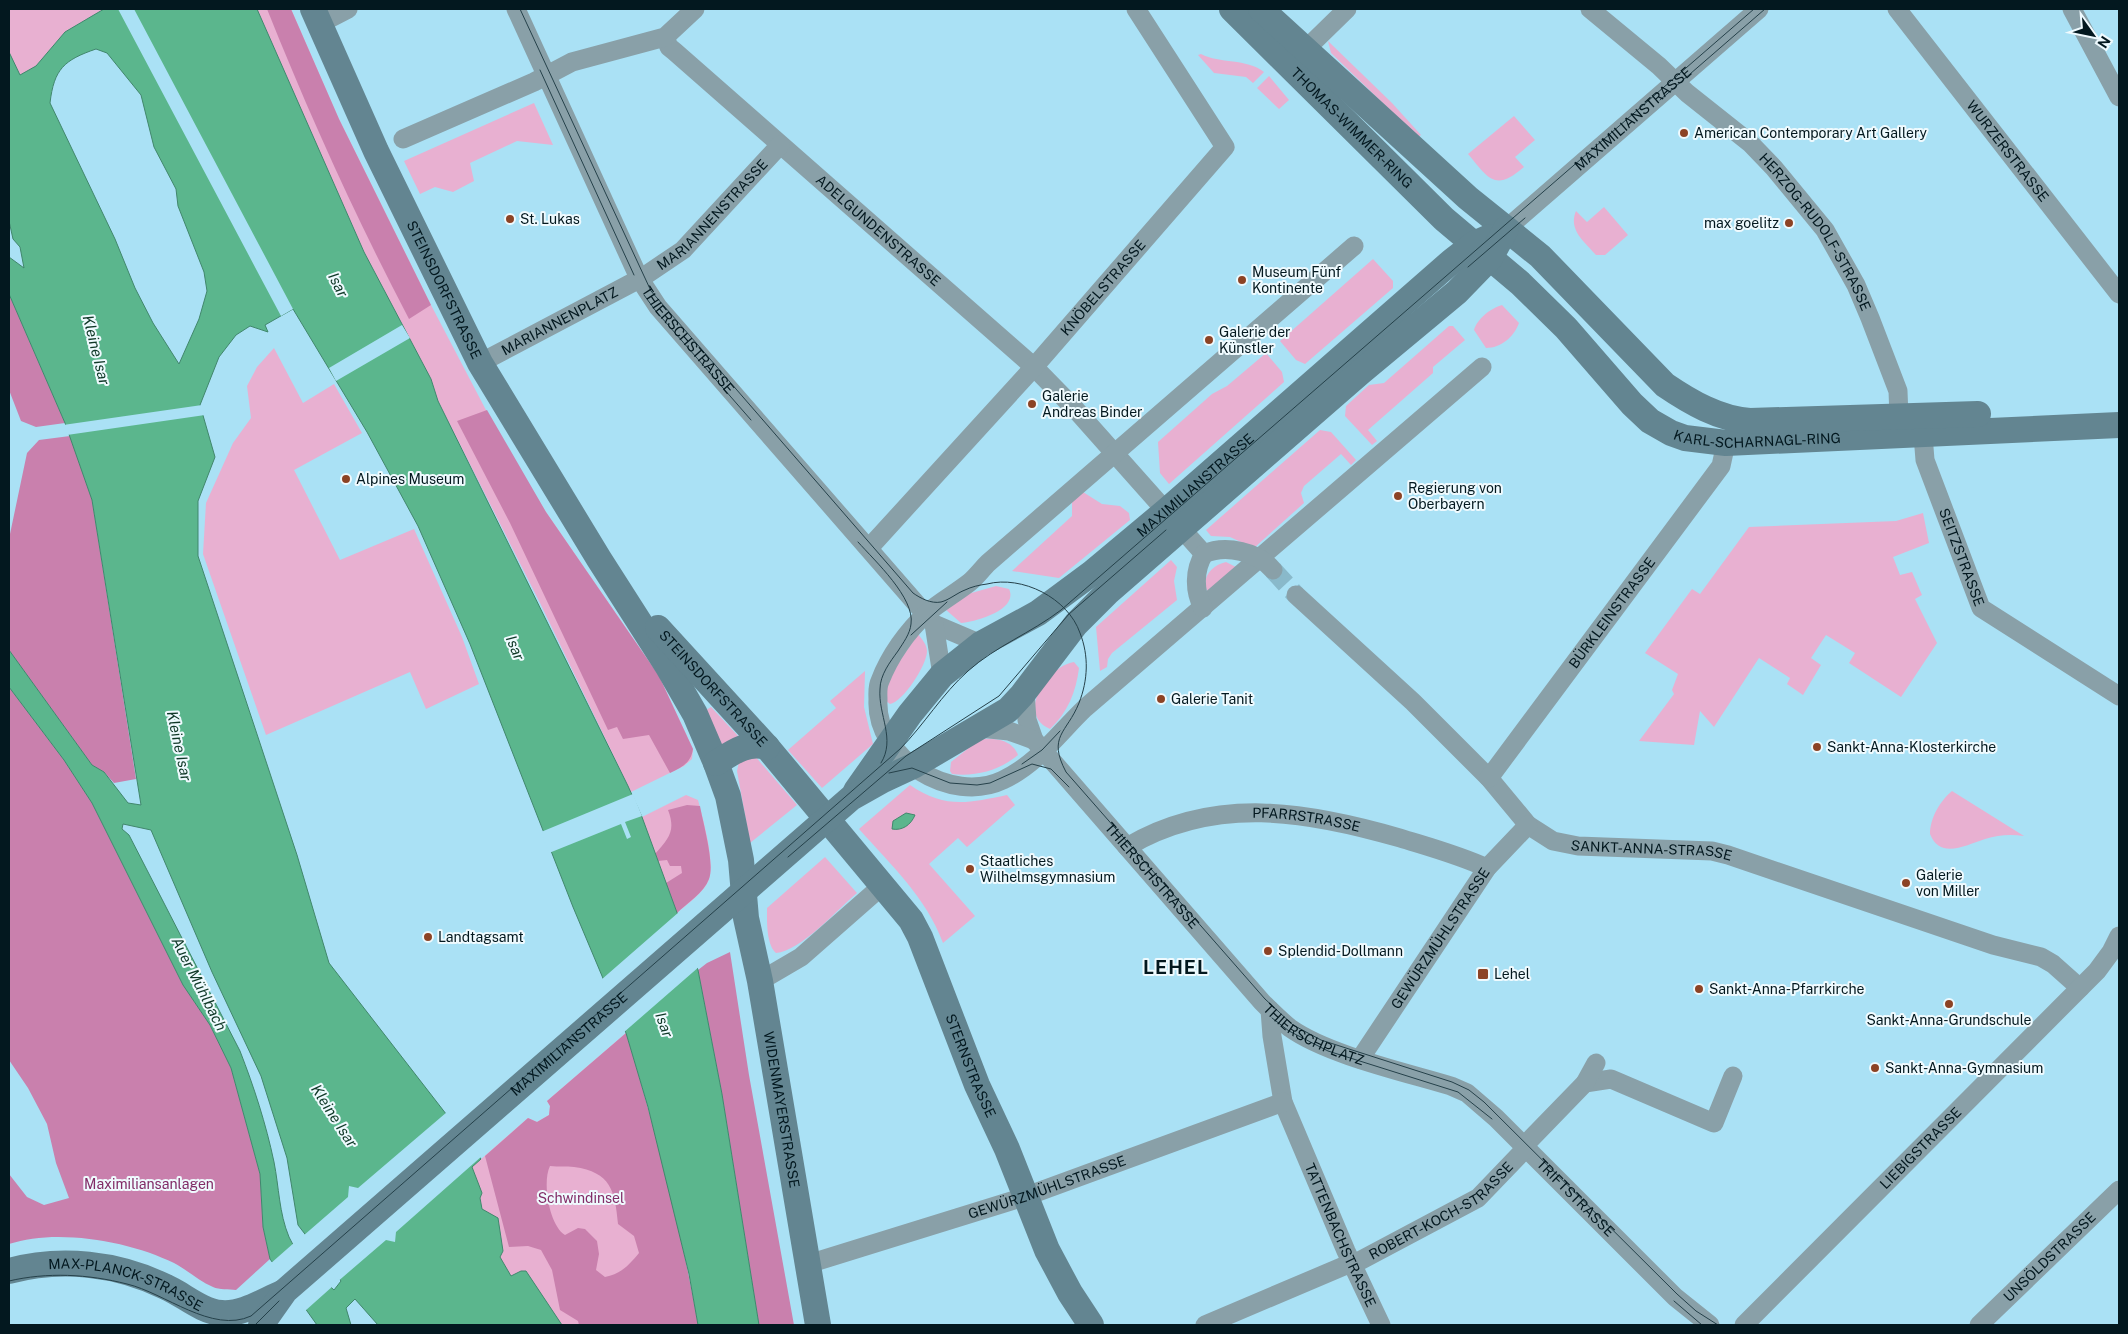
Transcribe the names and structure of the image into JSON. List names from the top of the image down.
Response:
{
  "streets": {
    "main road": [
      "MAXIMILIANSTRASSE",
      "THOMAS-WIMMER-RING",
      "STEINSDORFSTRASSE",
      "KARL-SCHARNAGL-RING",
      "STERNSTRASSE",
      "WIDENMAYERSTRASSE",
      "MAX-PLANCK-STRASSE"
    ],
    "street": [
      "WURZERSTRASSE",
      "MARIANNENSTRASSE",
      "ADELGUNDENSTRASSE",
      "HERZOG-RUDOLF-STRASSE",
      "KNÖBELSTRASSE",
      "MARIANNENPLATZ",
      "THIERSCHSTRASSE",
      "SEITZSTRASSE",
      "BÜRKLEINSTRASSE",
      "PFARRSTRASSE",
      "SANKT-ANNA-STRASSE",
      "GEWÜRZMÜHLSTRASSE",
      "THIERSCHPLATZ",
      "LIEBIGSTRASSE",
      "TRIFTSTRASSE",
      "ROBERT-KOCH-STRASSE",
      "TATTENBACHSTRASSE",
      "UNSÖLDSTRASSE"
    ]
  },
  "crossings": [
    ["MAXIMILIANSTRASSE", "THOMAS-WIMMER-RING"],
    ["MAXIMILIANSTRASSE", "ADELGUNDENSTRASSE"],
    ["MAXIMILIANSTRASSE", "HERZOG-RUDOLF-STRASSE"],
    ["MAXIMILIANSTRASSE", "STEINSDORFSTRASSE"],
    ["MAXIMILIANSTRASSE", "THIERSCHSTRASSE"],
    ["MAXIMILIANSTRASSE", "KARL-SCHARNAGL-RING"],
    ["MAXIMILIANSTRASSE", "STERNSTRASSE"],
    ["MAXIMILIANSTRASSE", "WIDENMAYERSTRASSE"],
    ["MAXIMILIANSTRASSE", "MAX-PLANCK-STRASSE"],
    ["THOMAS-WIMMER-RING", "KARL-SCHARNAGL-RING"],
    ["MARIANNENSTRASSE", "ADELGUNDENSTRASSE"],
    ["MARIANNENSTRASSE", "MARIANNENPLATZ"],
    ["MARIANNENSTRASSE", "THIERSCHSTRASSE"],
    ["ADELGUNDENSTRASSE", "KNÖBELSTRASSE"],
    ["HERZOG-RUDOLF-STRASSE", "KARL-SCHARNAGL-RING"],
    ["KNÖBELSTRASSE", "THIERSCHSTRASSE"],
    ["STEINSDORFSTRASSE", "MARIANNENPLATZ"],
    ["STEINSDORFSTRASSE", "STERNSTRASSE"],
    ["STEINSDORFSTRASSE", "WIDENMAYERSTRASSE"],
    ["MARIANNENPLATZ", "THIERSCHSTRASSE"],
    ["THIERSCHSTRASSE", "PFARRSTRASSE"],
    ["THIERSCHSTRASSE", "THIERSCHPLATZ"],
    ["KARL-SCHARNAGL-RING", "SEITZSTRASSE"],
    ["KARL-SCHARNAGL-RING", "BÜRKLEINSTRASSE"],
    ["BÜRKLEINSTRASSE", "SANKT-ANNA-STRASSE"],
    ["PFARRSTRASSE", "GEWÜRZMÜHLSTRASSE"],
    ["SANKT-ANNA-STRASSE", "GEWÜRZMÜHLSTRASSE"],
    ["SANKT-ANNA-STRASSE", "LIEBIGSTRASSE"],
    ["GEWÜRZMÜHLSTRASSE", "THIERSCHPLATZ"],
    ["GEWÜRZMÜHLSTRASSE", "STERNSTRASSE"],
    ["GEWÜRZMÜHLSTRASSE", "WIDENMAYERSTRASSE"],
    ["THIERSCHPLATZ", "TRIFTSTRASSE"],
    ["THIERSCHPLATZ", "TATTENBACHSTRASSE"],
    ["TRIFTSTRASSE", "ROBERT-KOCH-STRASSE"],
    ["ROBERT-KOCH-STRASSE", "TATTENBACHSTRASSE"]
  ],
  "districts": ["LEHEL"],
  "water": ["Isar", "Kleine Isar", "Auer Mühlbach"],
  "parks": ["Maximiliansanlagen", "Schwindinsel"],
  "places": {
    "other": [
      "American Contemporary Art Gallery",
      "St. Lukas",
      "max goelitz",
      "Museum Fünf Kontinente",
      "Galerie der Künstler",
      "Galerie Andreas Binder",
      "Alpines Museum",
      "Regierung von Oberbayern",
      "Galerie Tanit",
      "Sankt-Anna-Klosterkirche",
      "Staatliches Wilhelmsgymnasium",
      "Galerie von Miller",
      "Landtagsamt",
      "Splendid-Dollmann",
      "Sankt-Anna-Pfarrkirche",
      "Sankt-Anna-Grundschule",
      "Sankt-Anna-Gymnasium"
    ],
    "transit": ["Lehel"]
  },
  "north": "bottom right"
}
